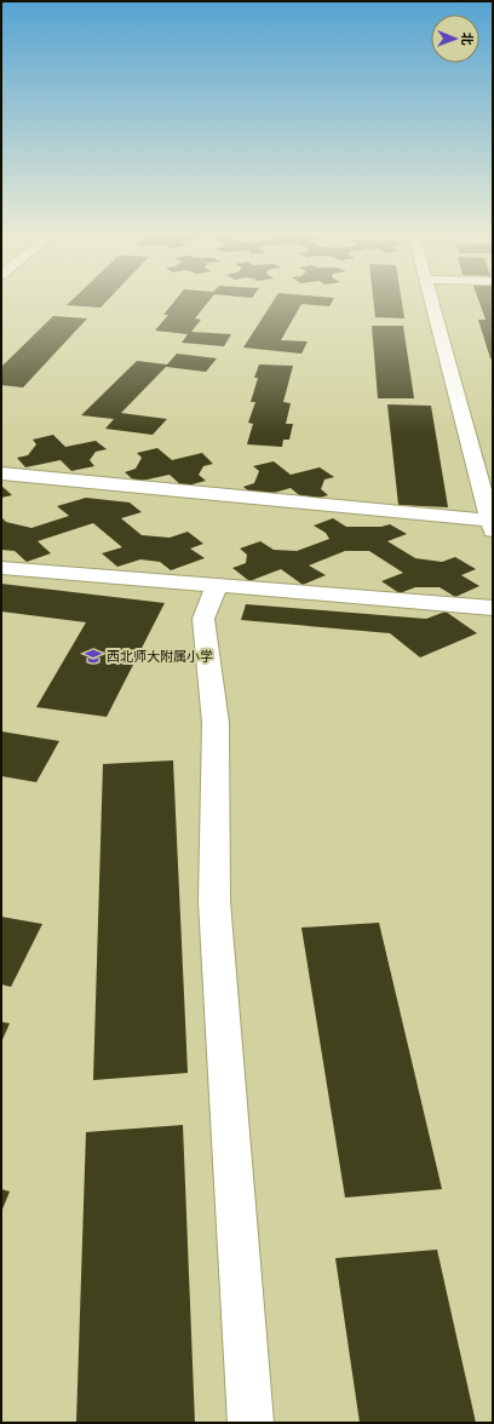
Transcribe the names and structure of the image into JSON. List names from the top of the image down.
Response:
{
  "places": {
    "school or university": ["西北师大附属小学"]
  },
  "north": "right"
}
